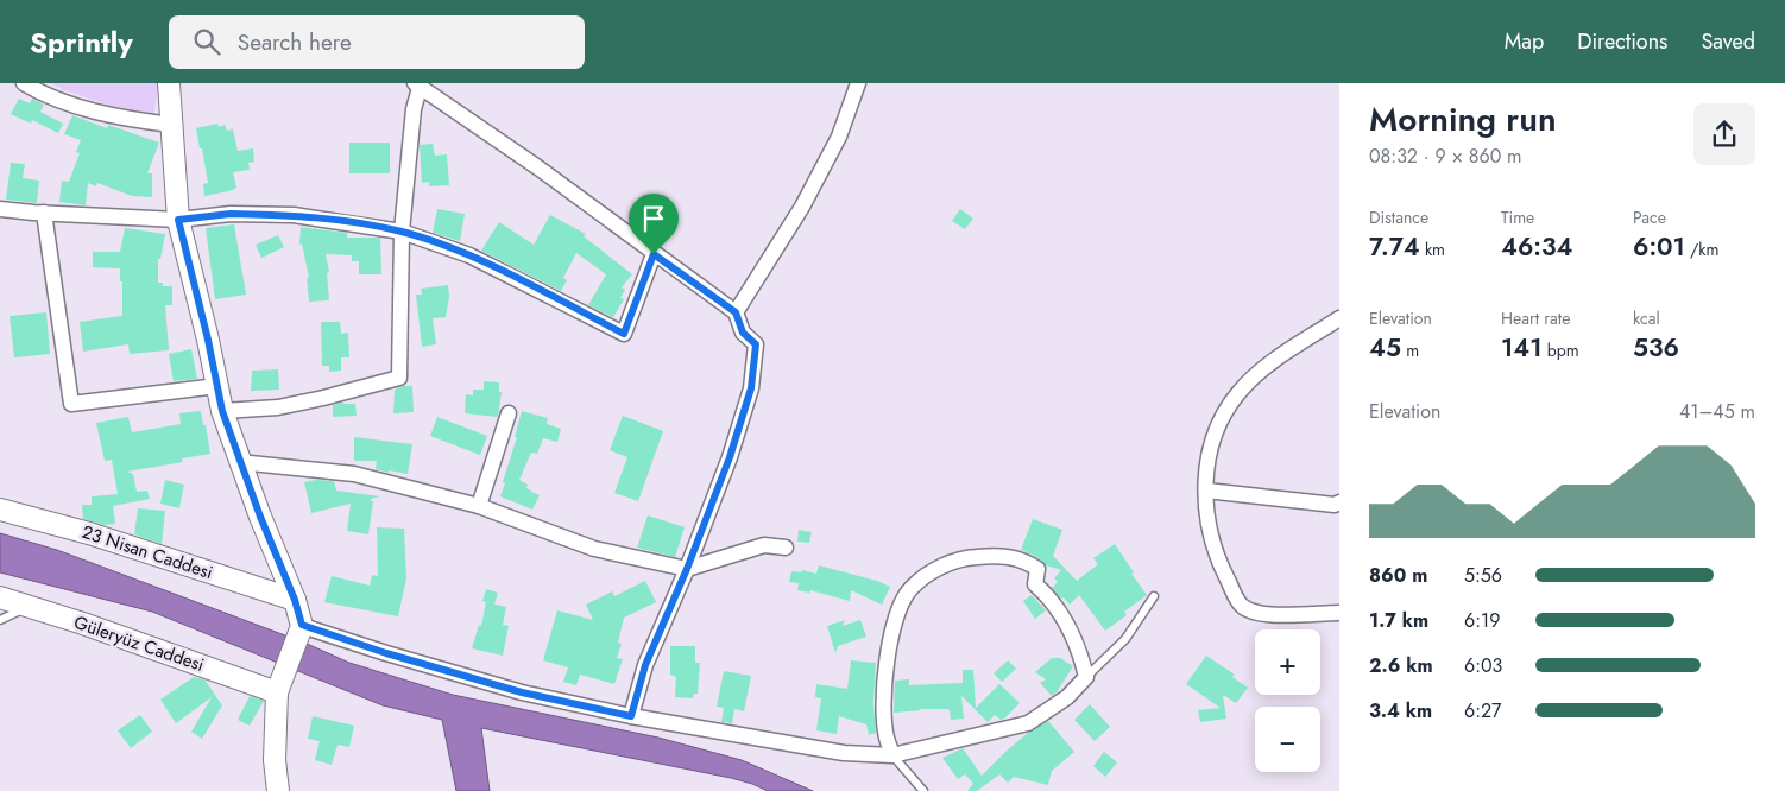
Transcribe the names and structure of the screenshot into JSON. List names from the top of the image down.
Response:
{
  "streets": {
    "street": ["23 Nisan Caddesi", "Güleryüz Caddesi"]
  },
  "page": {
    "header": "Sprintly",
    "search": "Search here",
    "nav": ["Map", "Directions", "Saved"],
    "heading": ["Morning run", "08:32 · 9 × 860 m"],
    "stats": [
      ["Distance", "7.74 km"],
      ["Time", "46:34"],
      ["Pace", "6:01 /km"],
      ["Elevation", "45 m"],
      ["Heart rate", "141 bpm"],
      ["kcal", "536"]
    ],
    "chart": ["Elevation", "41–45 m"],
    "list": [
      {
        "name": "860 m",
        "note": "5:56"
      },
      {
        "name": "1.7 km",
        "note": "6:19"
      },
      {
        "name": "2.6 km",
        "note": "6:03"
      },
      {
        "name": "3.4 km",
        "note": "6:27"
      }
    ],
    "map_buttons": ["+", "−"]
  }
}
